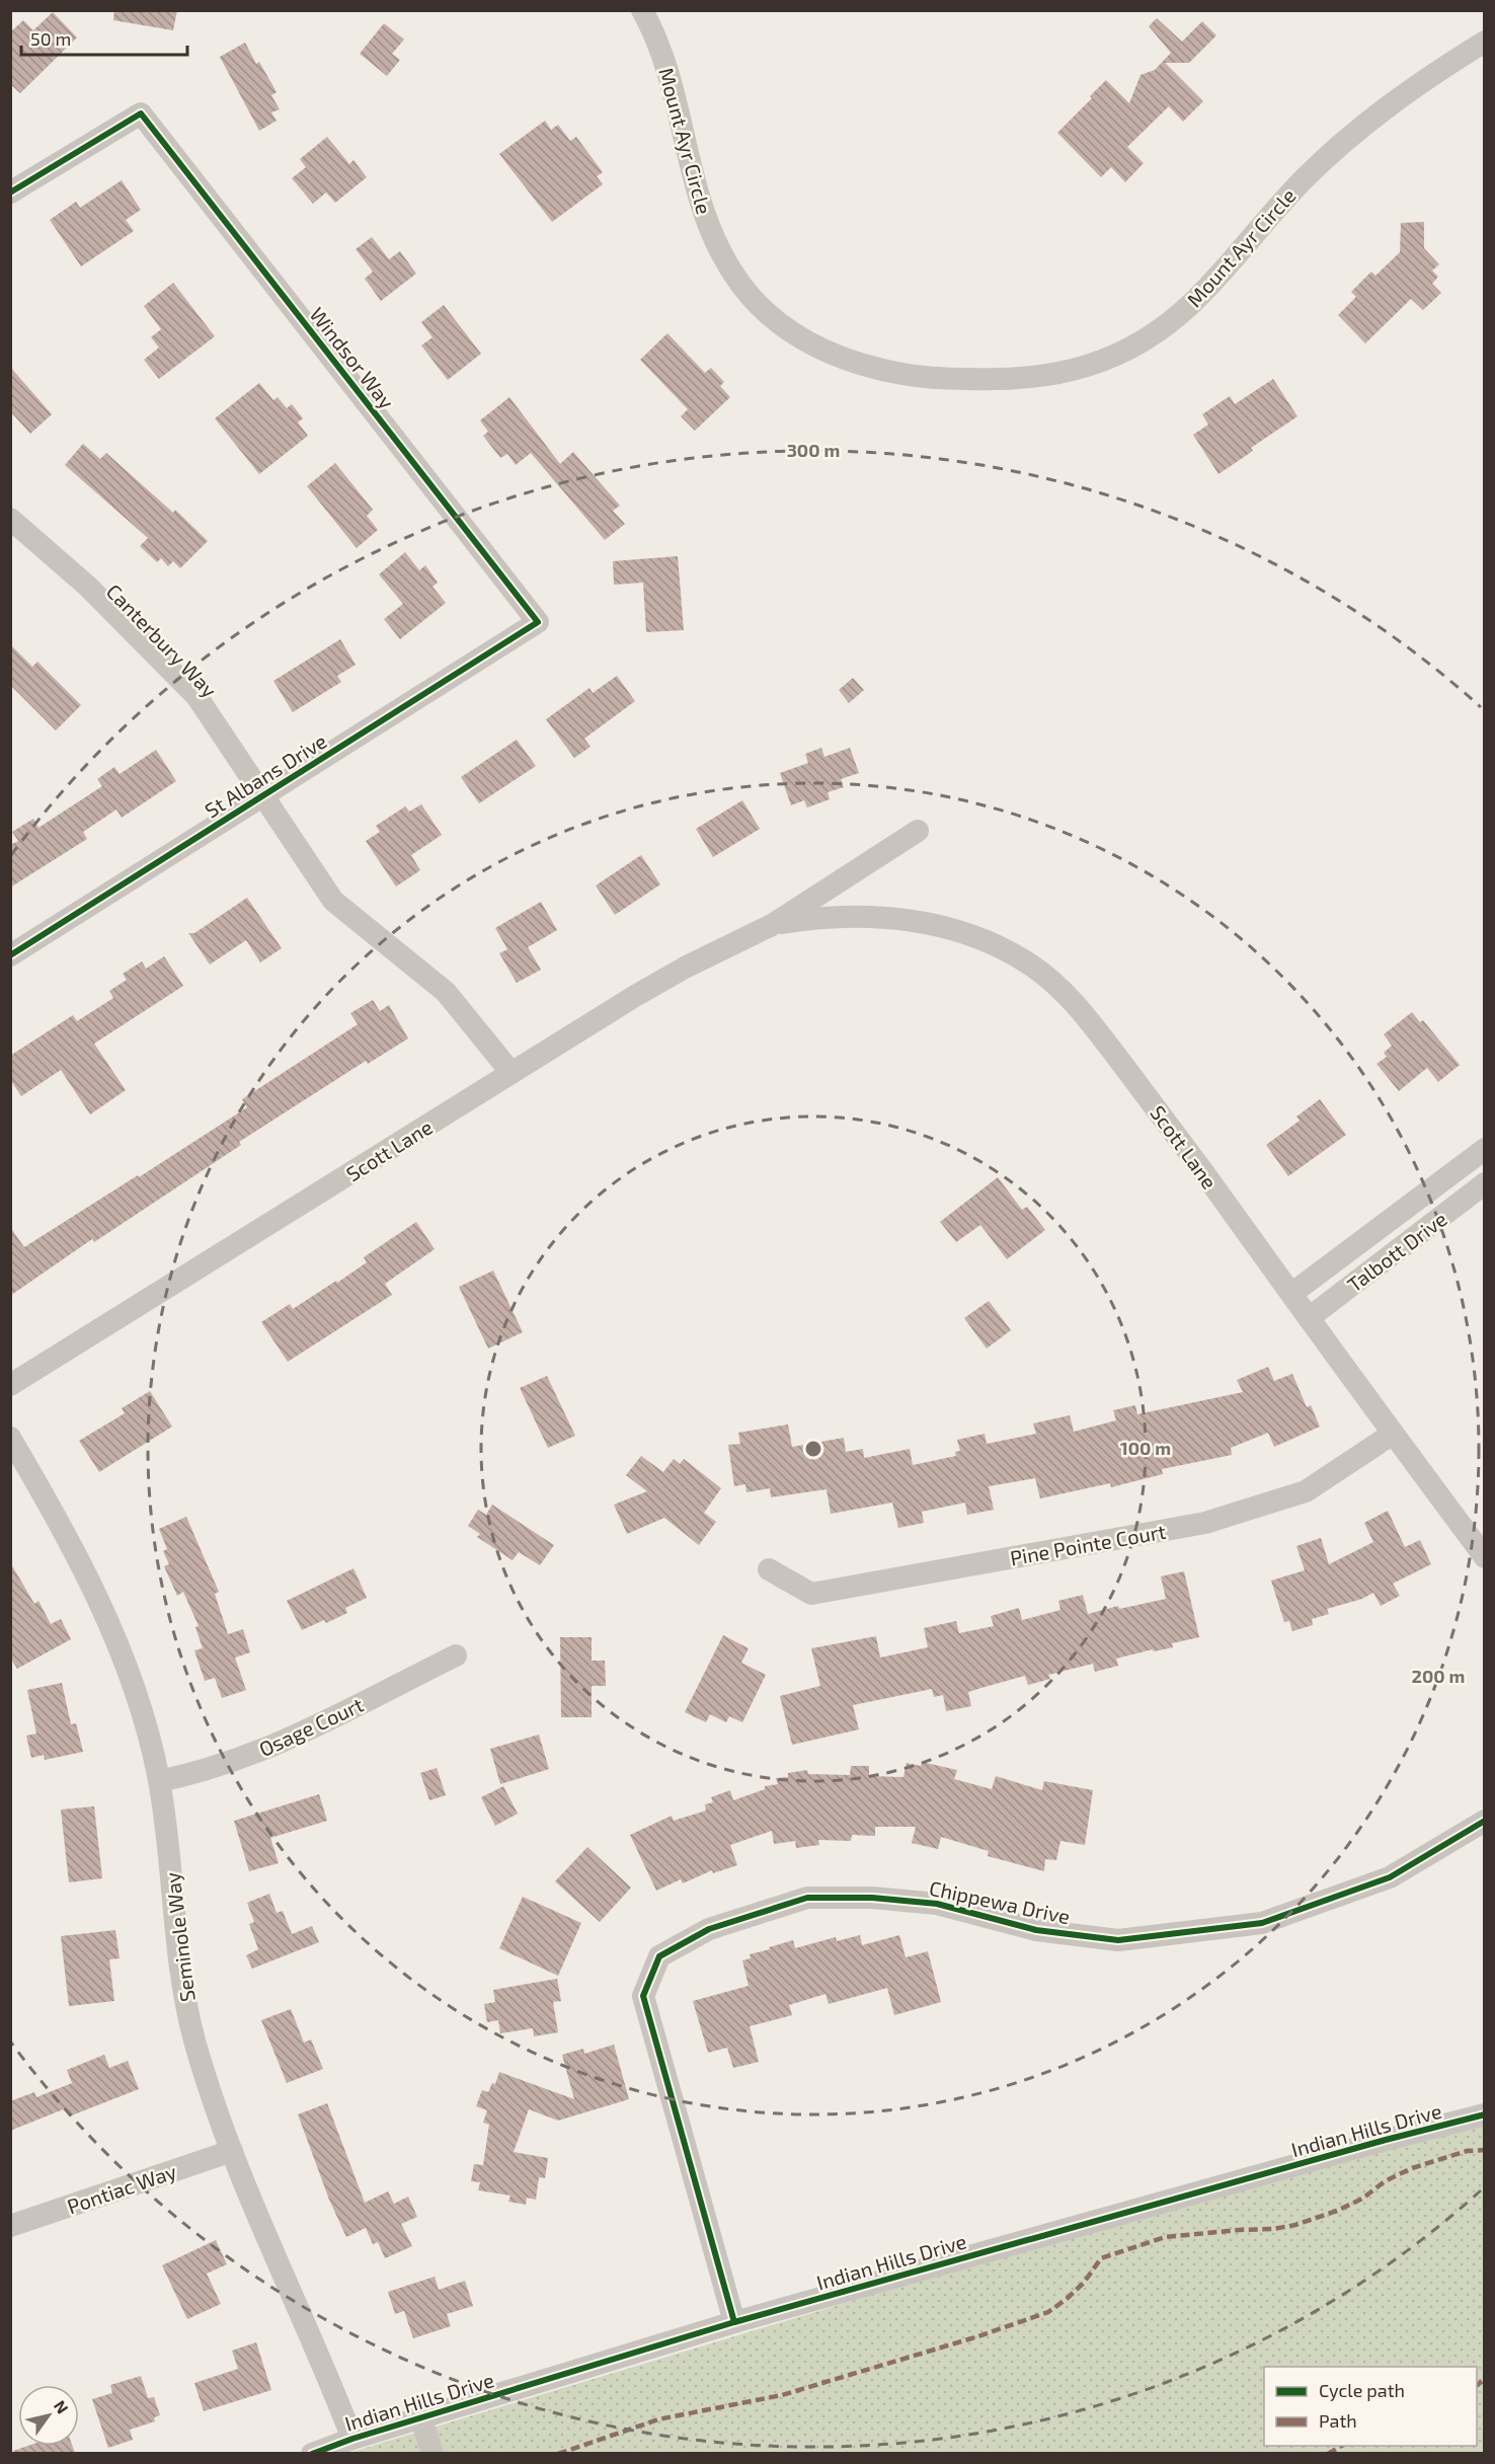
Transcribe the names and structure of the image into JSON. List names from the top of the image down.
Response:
{
  "streets": {
    "street": [
      "Mount Ayr Circle",
      "Windsor Way",
      "Canterbury Way",
      "St Albans Drive",
      "Scott Lane",
      "Talbott Drive",
      "Pine Pointe Court",
      "Osage Court",
      "Chippewa Drive",
      "Seminole Way",
      "Indian Hills Drive",
      "Pontiac Way"
    ]
  },
  "crossings": [
    ["Windsor Way", "St Albans Drive"],
    ["Canterbury Way", "St Albans Drive"],
    ["Canterbury Way", "Scott Lane"],
    ["Scott Lane", "Talbott Drive"],
    ["Scott Lane", "Pine Pointe Court"],
    ["Osage Court", "Seminole Way"],
    ["Chippewa Drive", "Indian Hills Drive"],
    ["Seminole Way", "Indian Hills Drive"],
    ["Seminole Way", "Pontiac Way"]
  ],
  "legend": ["Cycle path", "Path"],
  "scale_bar": "50 m",
  "north": "top right",
  "rings": ["300 m", "100 m", "200 m"]
}
